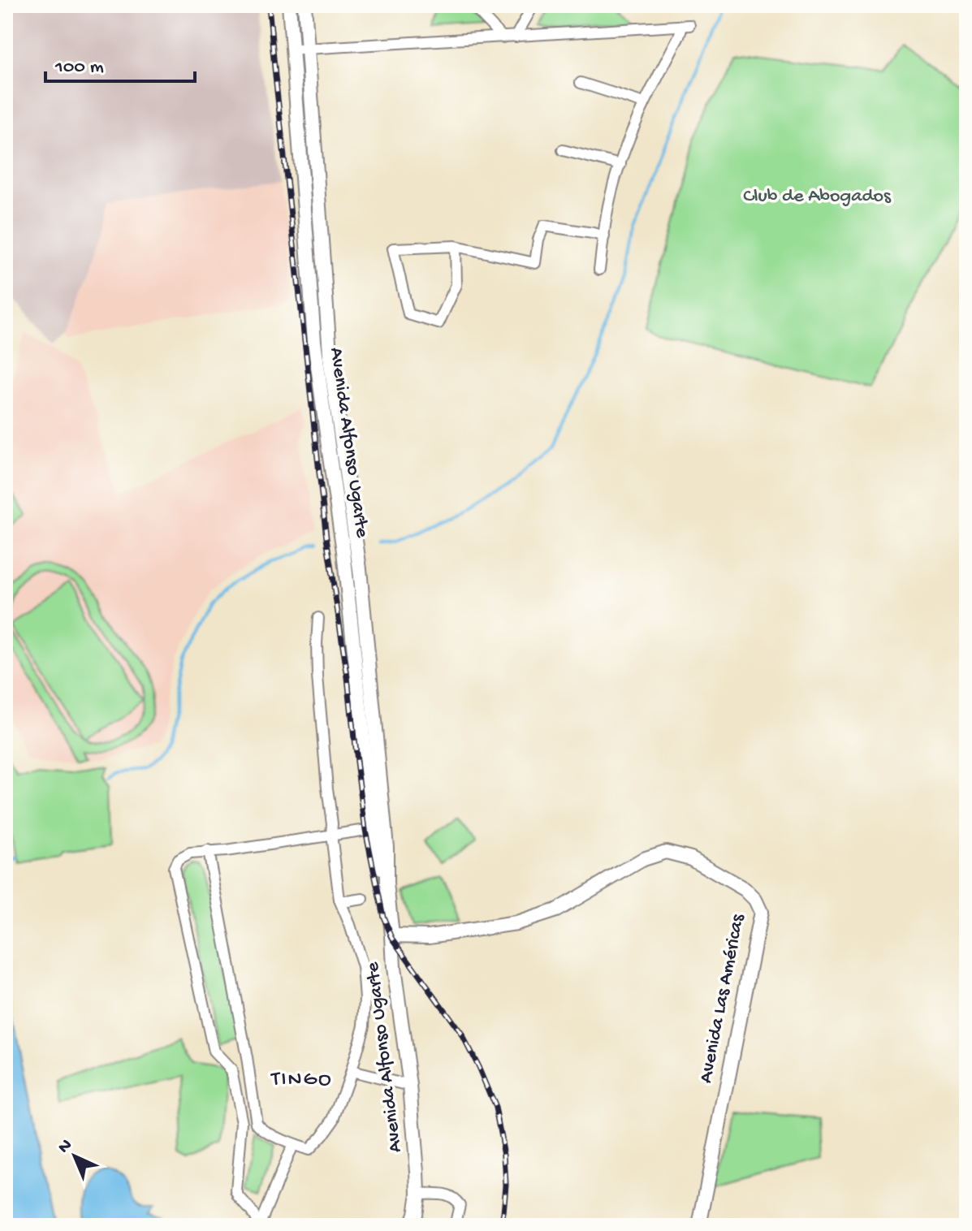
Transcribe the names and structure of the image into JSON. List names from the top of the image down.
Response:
{
  "streets": {
    "main road": ["Avenida Alfonso Ugarte", "Avenida Las Américas"]
  },
  "crossings": [
    ["Avenida Alfonso Ugarte", "Avenida Las Américas"]
  ],
  "districts": ["TINGO"],
  "parks": ["Club de Abogados"],
  "scale_bar": "100 m",
  "north": "top left"
}
